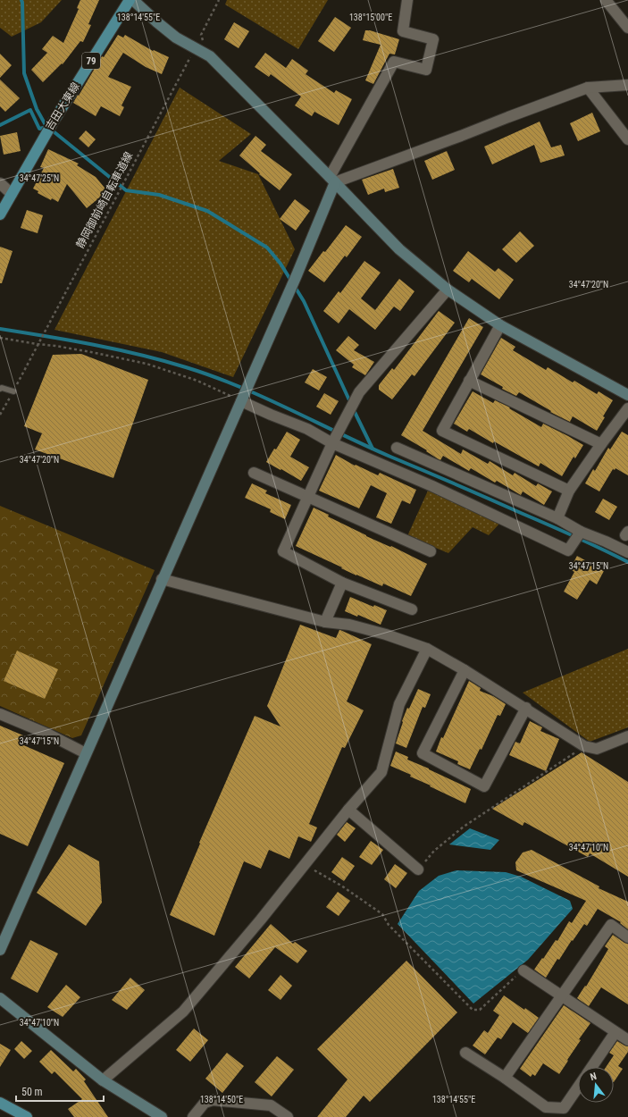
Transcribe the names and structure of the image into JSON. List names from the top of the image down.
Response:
{
  "streets": {
    "main road": ["79", "吉田大東線"],
    "path": ["静岡御前崎自転車道線"]
  },
  "scale_bar": "50 m",
  "north": "top",
  "coordinates": [
    "138°14'55\"E",
    "138°15'00\"E",
    "34°47'25\"N",
    "34°47'20\"N",
    "34°47'15\"N",
    "34°47'10\"N",
    "138°14'50\"E"
  ]
}
